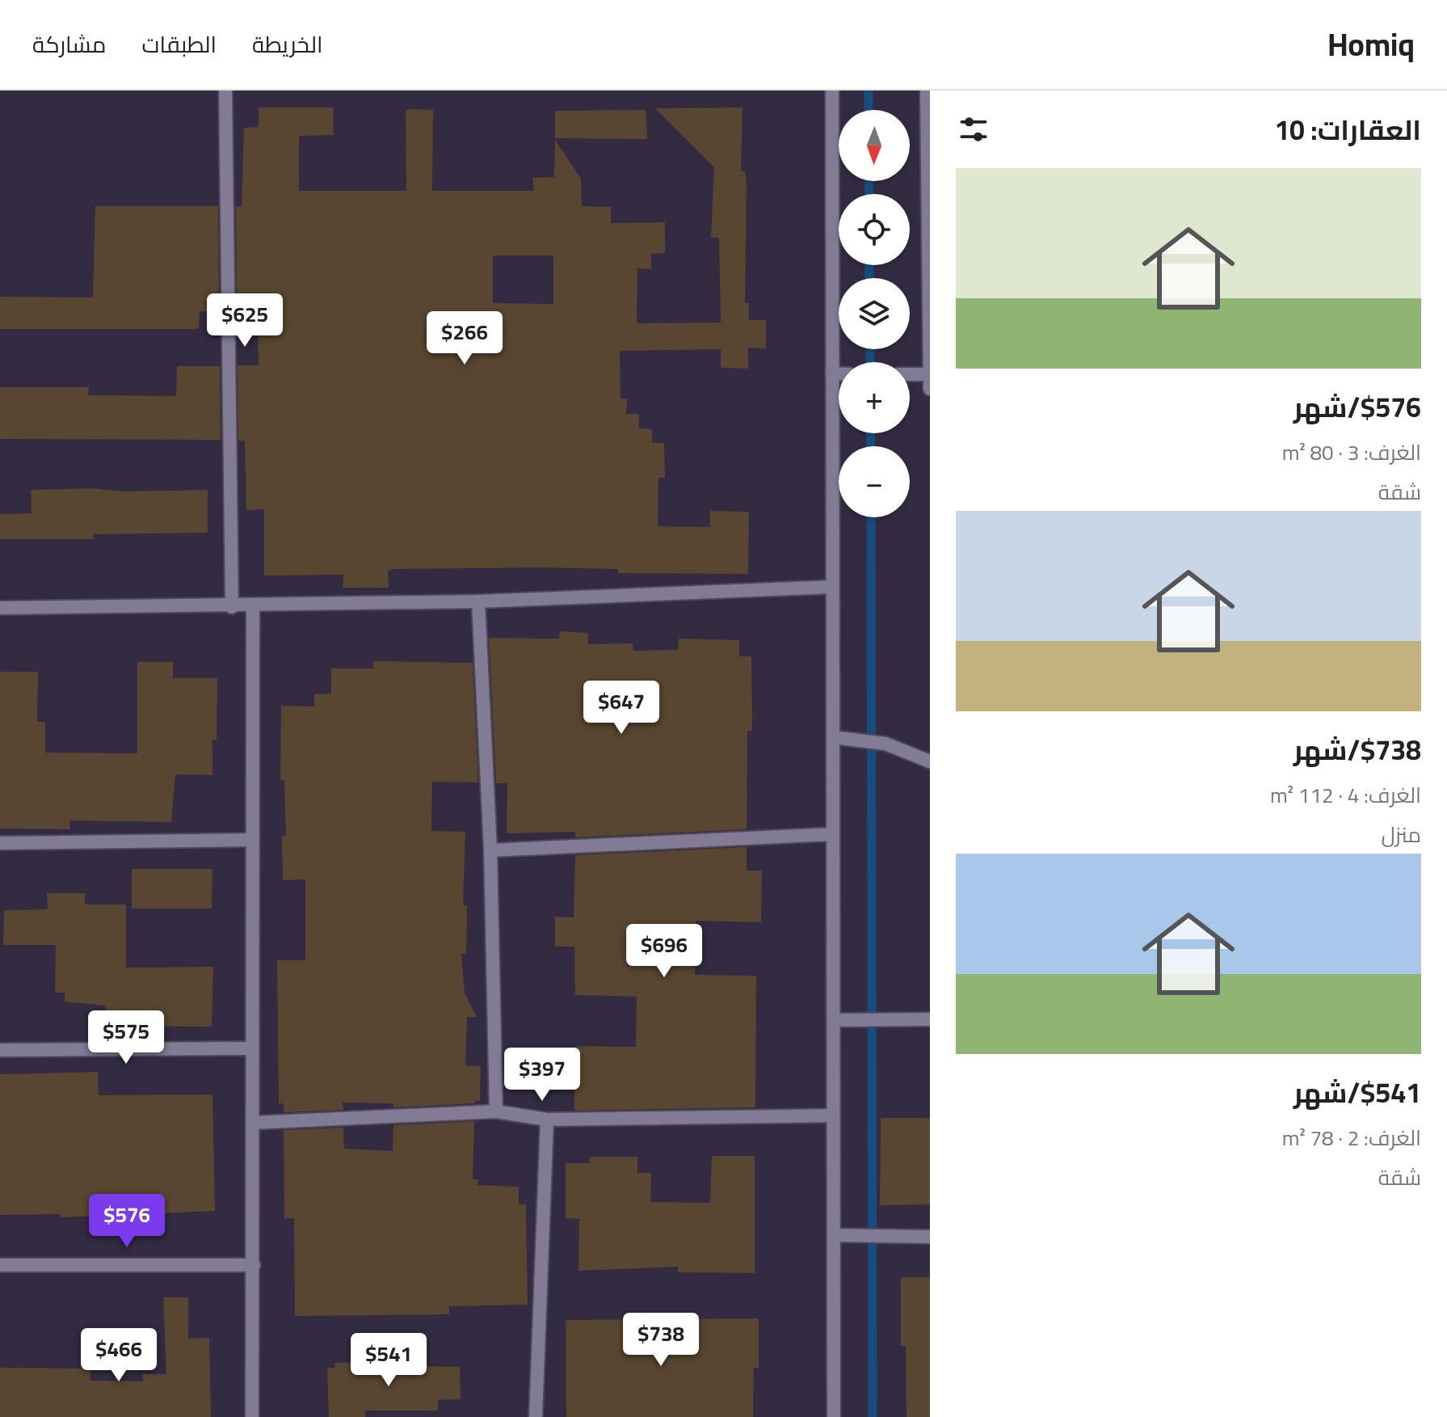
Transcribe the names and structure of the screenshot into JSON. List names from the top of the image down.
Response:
{
  "north": "bottom",
  "page": {
    "header": "Homiq",
    "nav": ["الخريطة", "الطبقات", "مشاركة"],
    "heading": "العقارات: 10",
    "map_buttons": ["+", "−"],
    "list": [
      {
        "name": "$576/شهر",
        "note": "الغرف: 3 · 80 m² · شقة"
      },
      {
        "name": "$738/شهر",
        "note": "الغرف: 4 · 112 m² · منزل"
      },
      {
        "name": "$541/شهر",
        "note": "الغرف: 2 · 78 m² · شقة"
      }
    ],
    "price": [
      "$625",
      "$266",
      "$647",
      "$696",
      "$575",
      "$397",
      "$576",
      "$738",
      "$466",
      "$541"
    ]
  }
}
